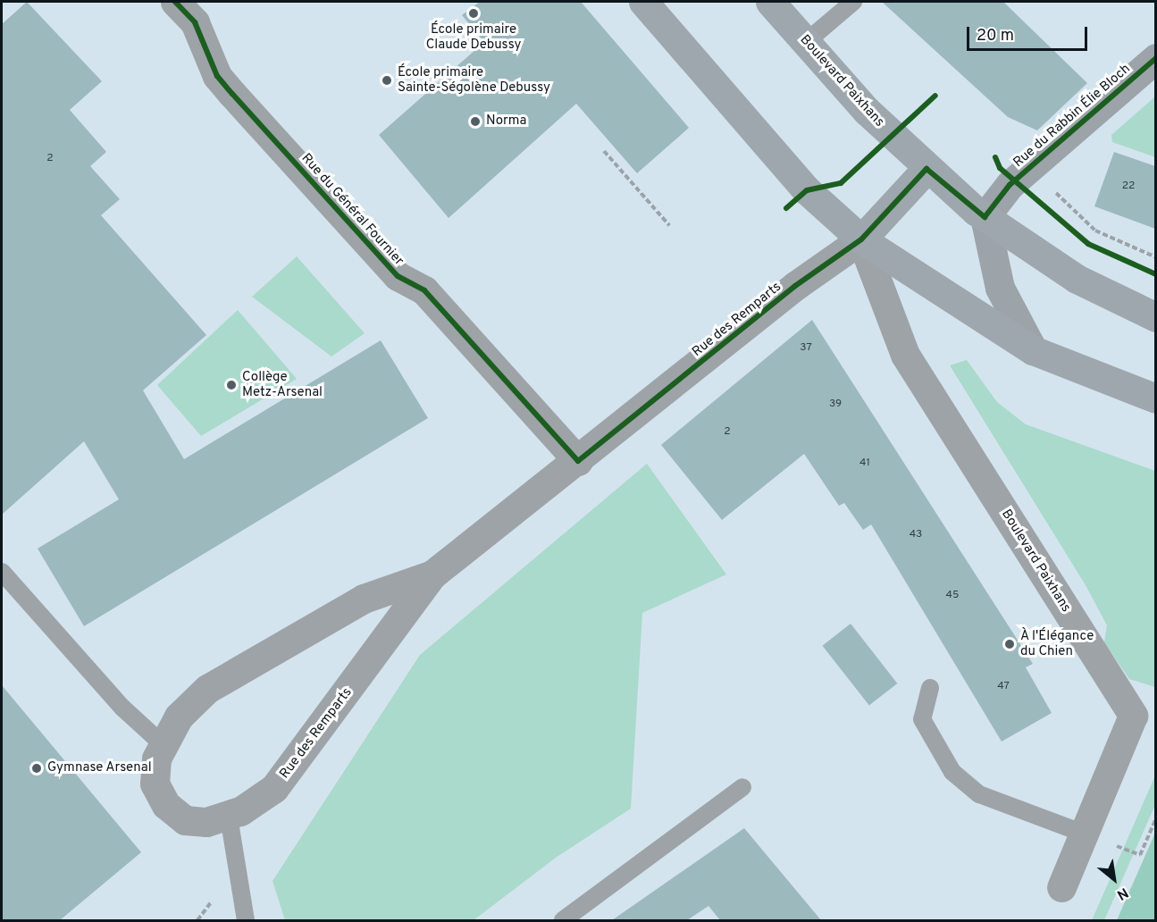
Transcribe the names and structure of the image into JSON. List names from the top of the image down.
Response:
{
  "streets": {
    "main road": ["Boulevard Paixhans"],
    "street": ["Rue du Rabbin Élie Bloch", "Rue du Général Fournier", "Rue des Remparts"]
  },
  "crossings": [
    ["Boulevard Paixhans", "Rue du Rabbin Élie Bloch"],
    ["Boulevard Paixhans", "Rue des Remparts"],
    ["Rue du Général Fournier", "Rue des Remparts"]
  ],
  "places": [
    "École primaire Claude Debussy",
    "École primaire Sainte-Ségolène Debussy",
    "Norma",
    "Collège Metz-Arsenal",
    "À l'Élégance du Chien",
    "Gymnase Arsenal"
  ],
  "house_numbers": [
    "2",
    "22",
    "37",
    "39",
    "2",
    "41",
    "43",
    "45",
    "47"
  ],
  "scale_bar": "20 m",
  "north": "bottom right"
}
